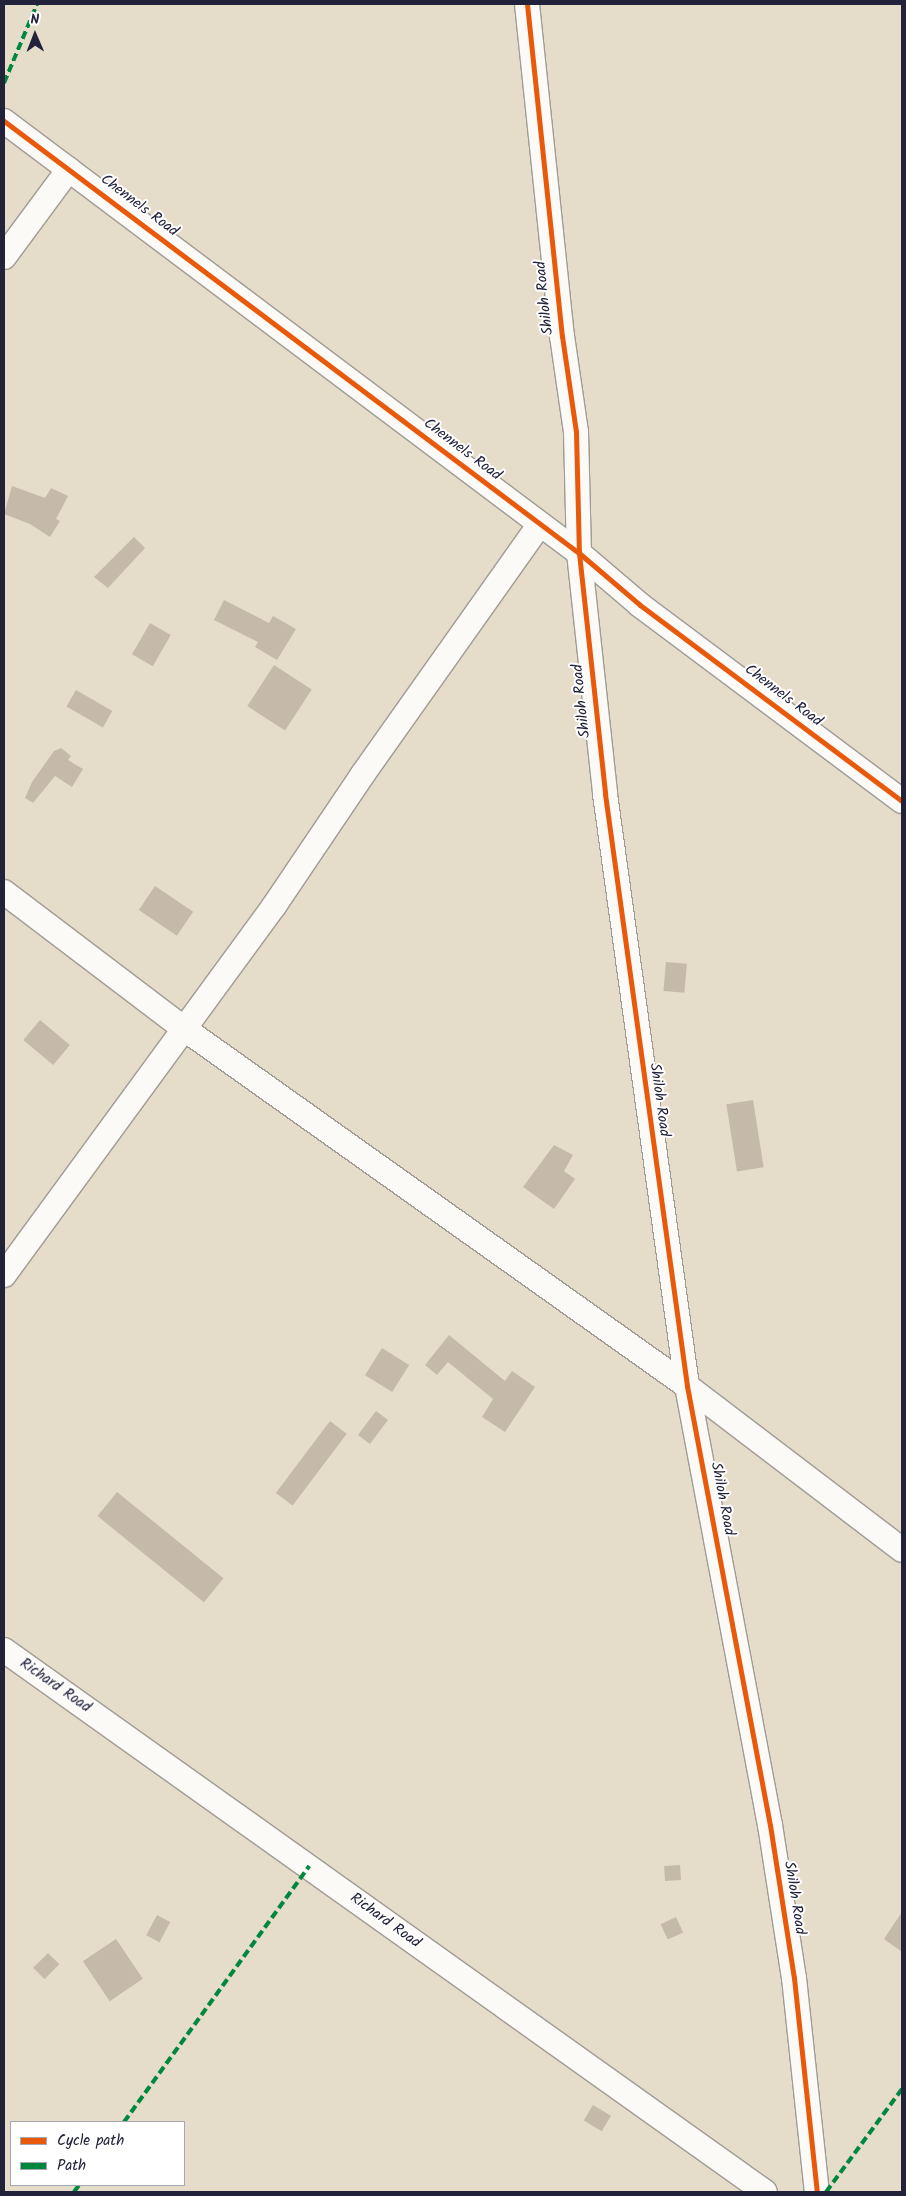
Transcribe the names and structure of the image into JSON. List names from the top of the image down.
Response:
{
  "streets": {
    "street": ["Chennels Road", "Shiloh Road", "Richard Road"]
  },
  "crossings": [
    ["Chennels Road", "Shiloh Road"]
  ],
  "legend": ["Cycle path", "Path"],
  "north": "top"
}
